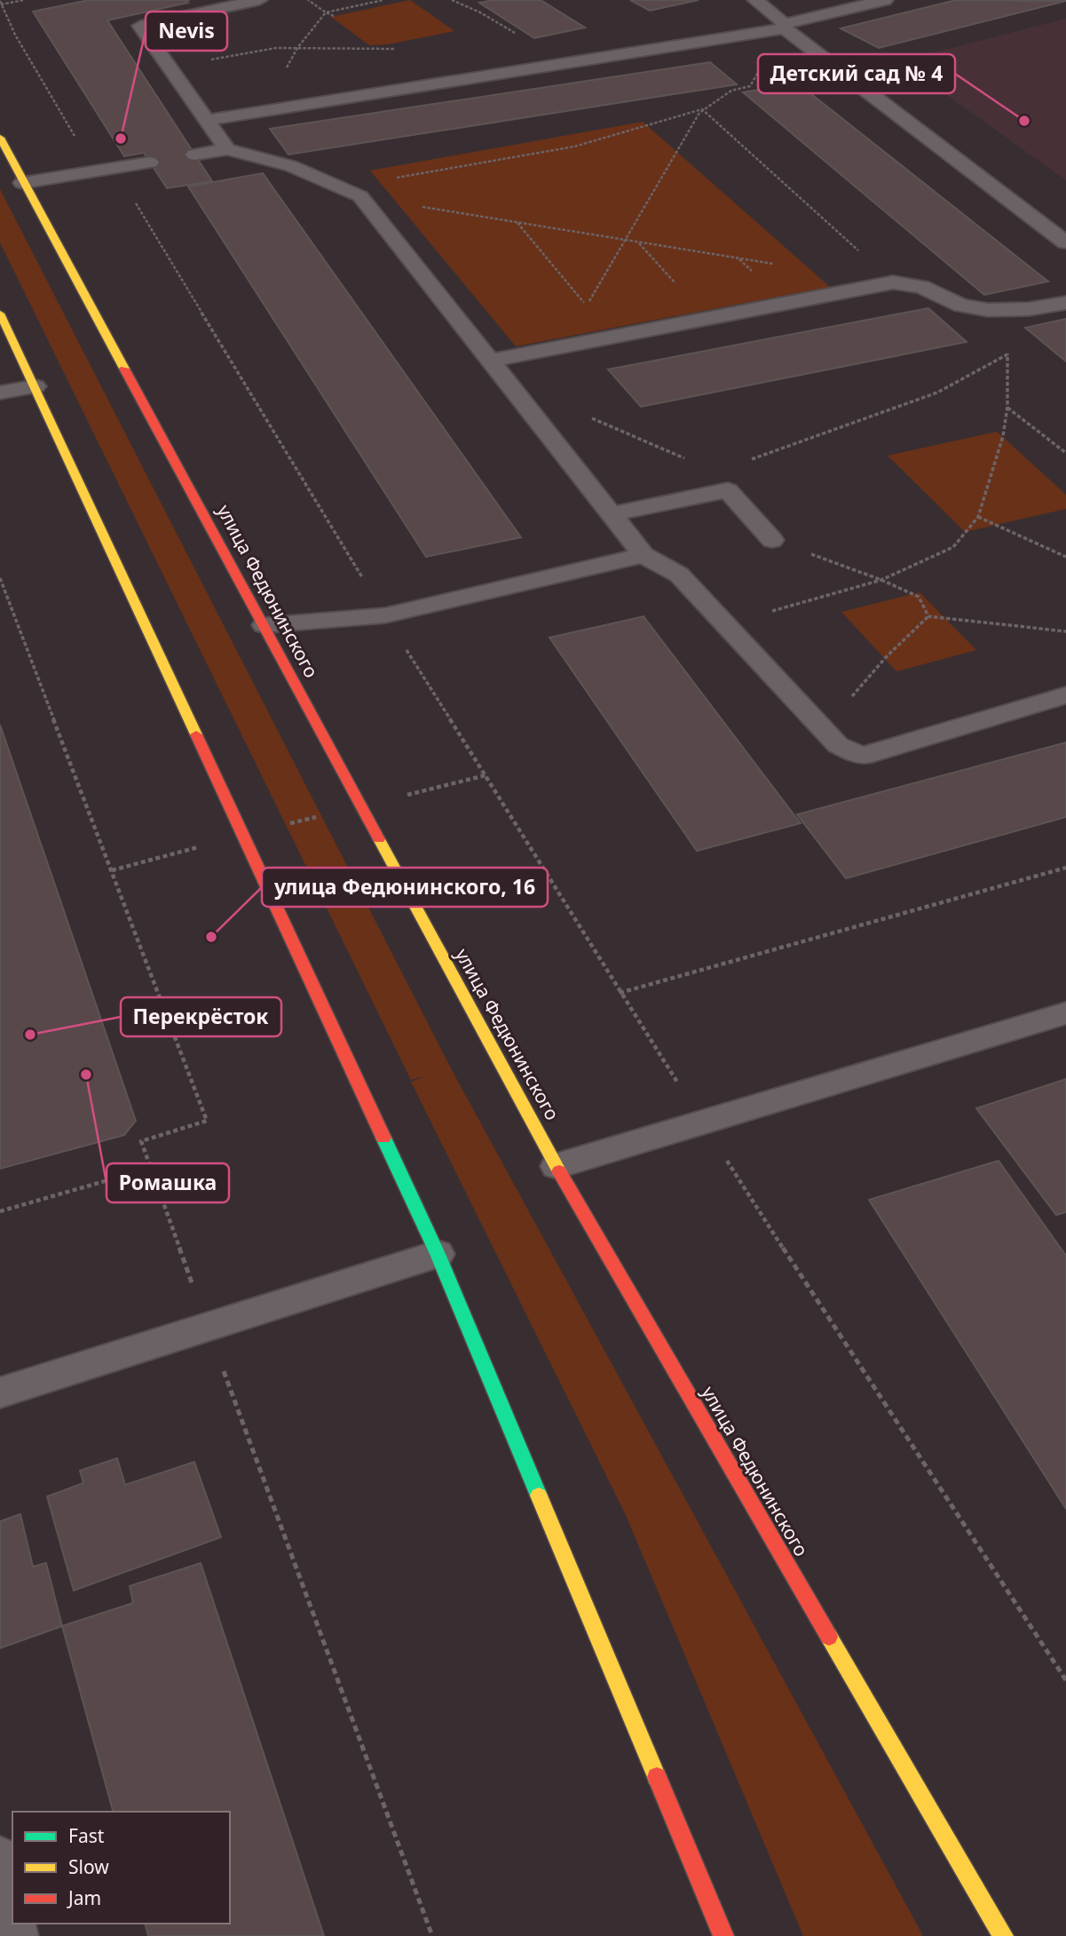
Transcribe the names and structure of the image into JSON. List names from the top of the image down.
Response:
{
  "streets": {
    "main road": ["улица Федюнинского"]
  },
  "places": [
    "Детский сад № 4",
    "Nevis",
    "улица Федюнинского, 16",
    "Перекрёсток",
    "Ромашка"
  ],
  "legend": ["Fast", "Slow", "Jam"]
}
